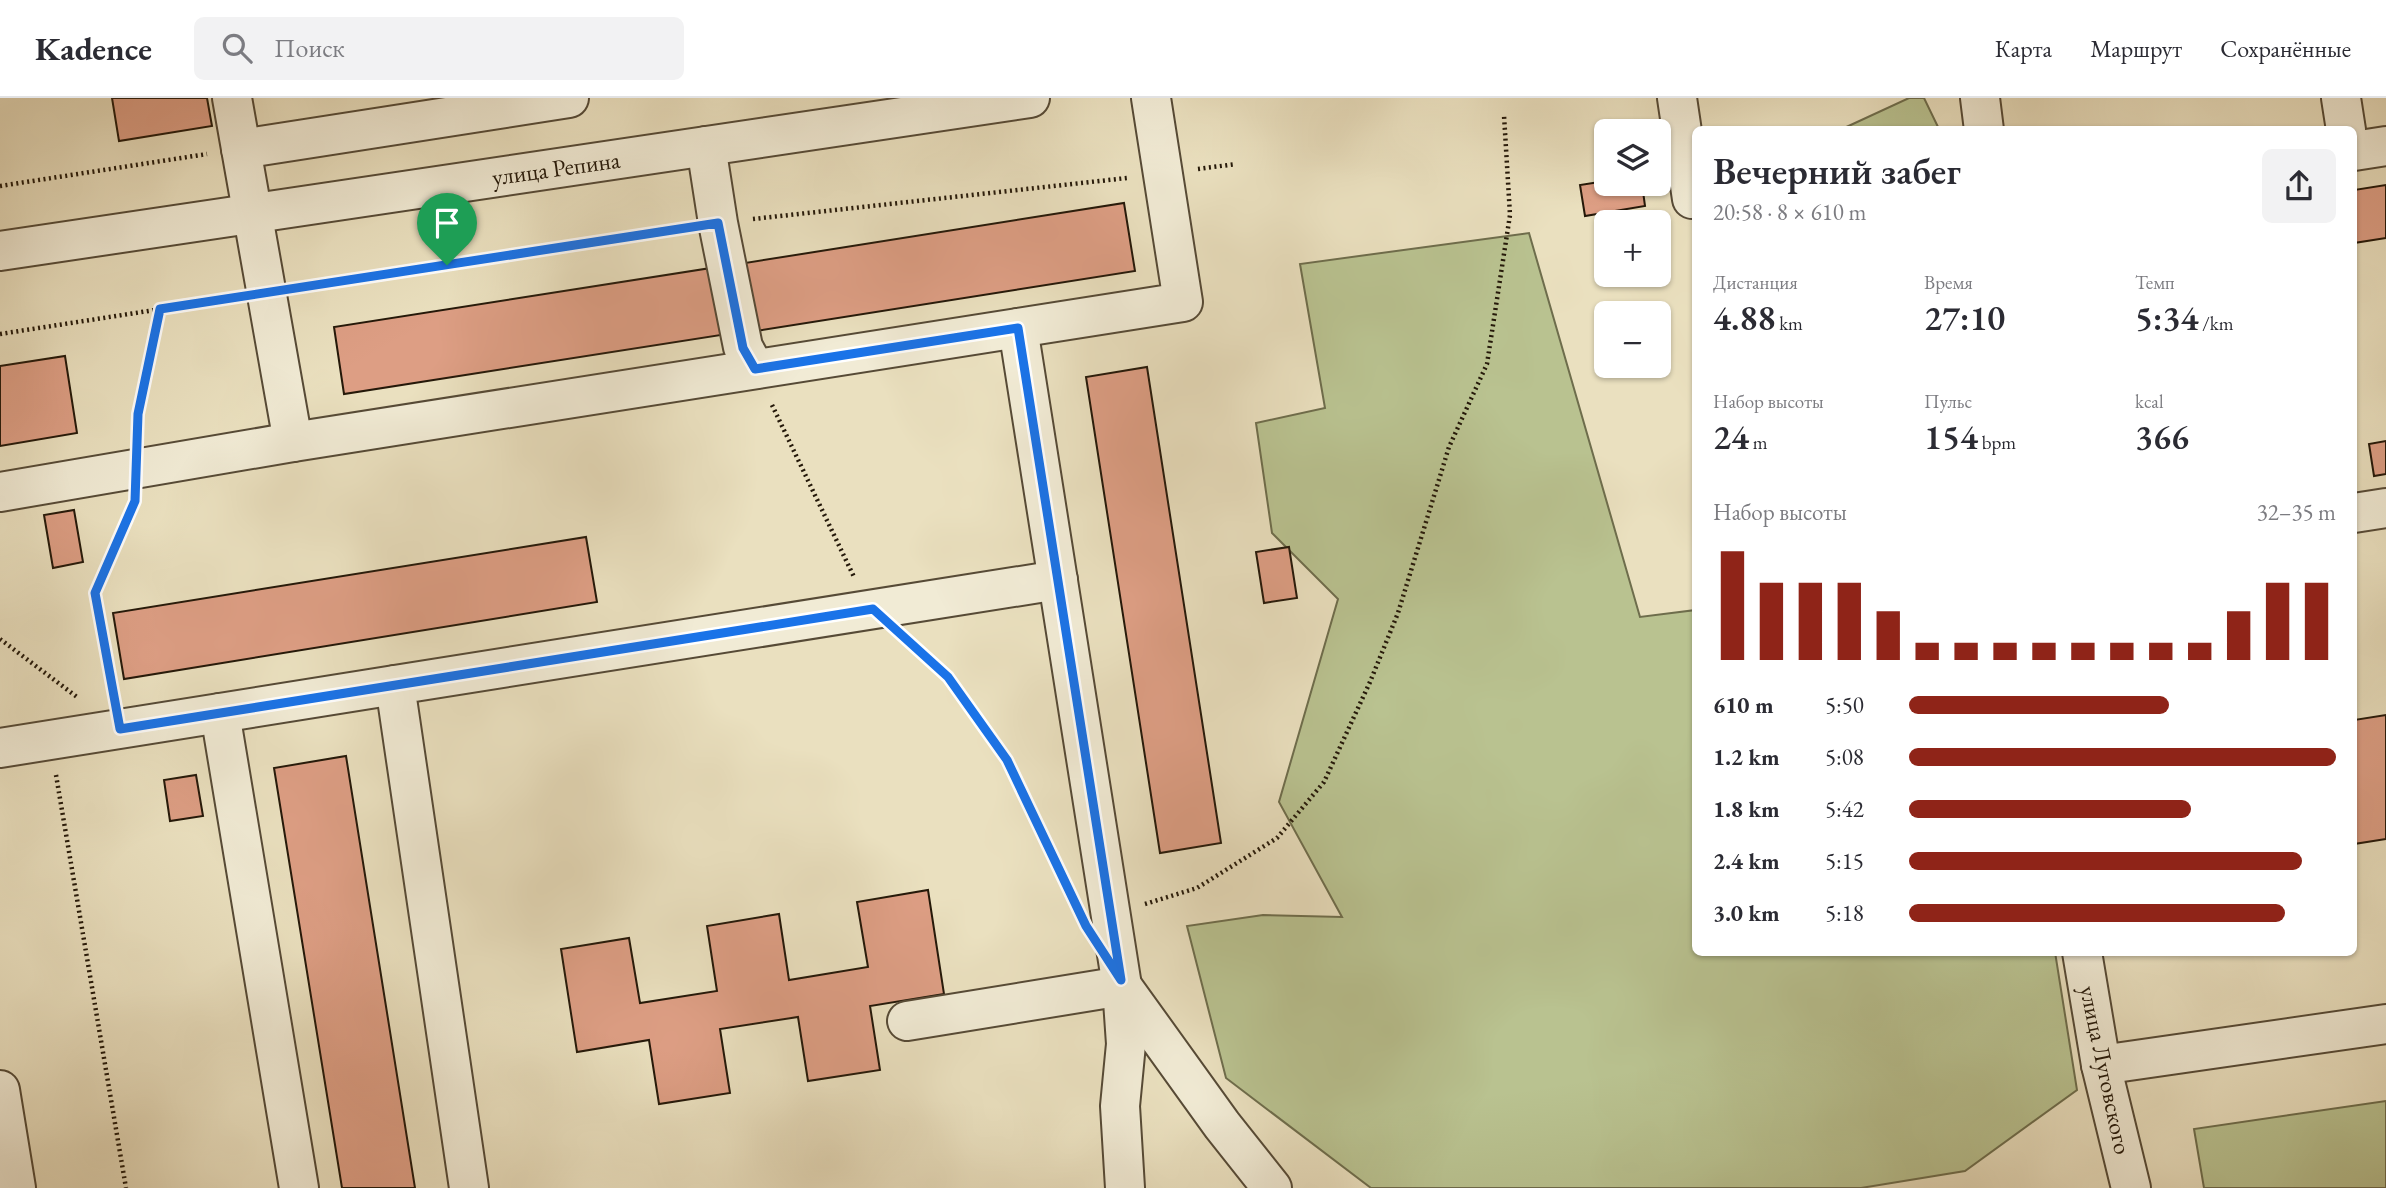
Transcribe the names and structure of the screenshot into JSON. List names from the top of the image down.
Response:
{
  "streets": {
    "street": ["улица Репина", "улица Луговского"]
  },
  "page": {
    "header": "Kadence",
    "search": "Поиск",
    "nav": ["Карта", "Маршрут", "Сохранённые"],
    "map_buttons": ["+", "−"],
    "heading": ["Вечерний забег", "20:58 · 8 × 610 m"],
    "stats": [
      ["Дистанция", "4.88 km"],
      ["Время", "27:10"],
      ["Темп", "5:34 /km"],
      ["Набор высоты", "24 m"],
      ["Пульс", "154 bpm"],
      ["kcal", "366"]
    ],
    "chart": ["Набор высоты", "32–35 m"],
    "list": [
      {
        "name": "610 m",
        "note": "5:50"
      },
      {
        "name": "1.2 km",
        "note": "5:08"
      },
      {
        "name": "1.8 km",
        "note": "5:42"
      },
      {
        "name": "2.4 km",
        "note": "5:15"
      },
      {
        "name": "3.0 km",
        "note": "5:18"
      }
    ]
  }
}
